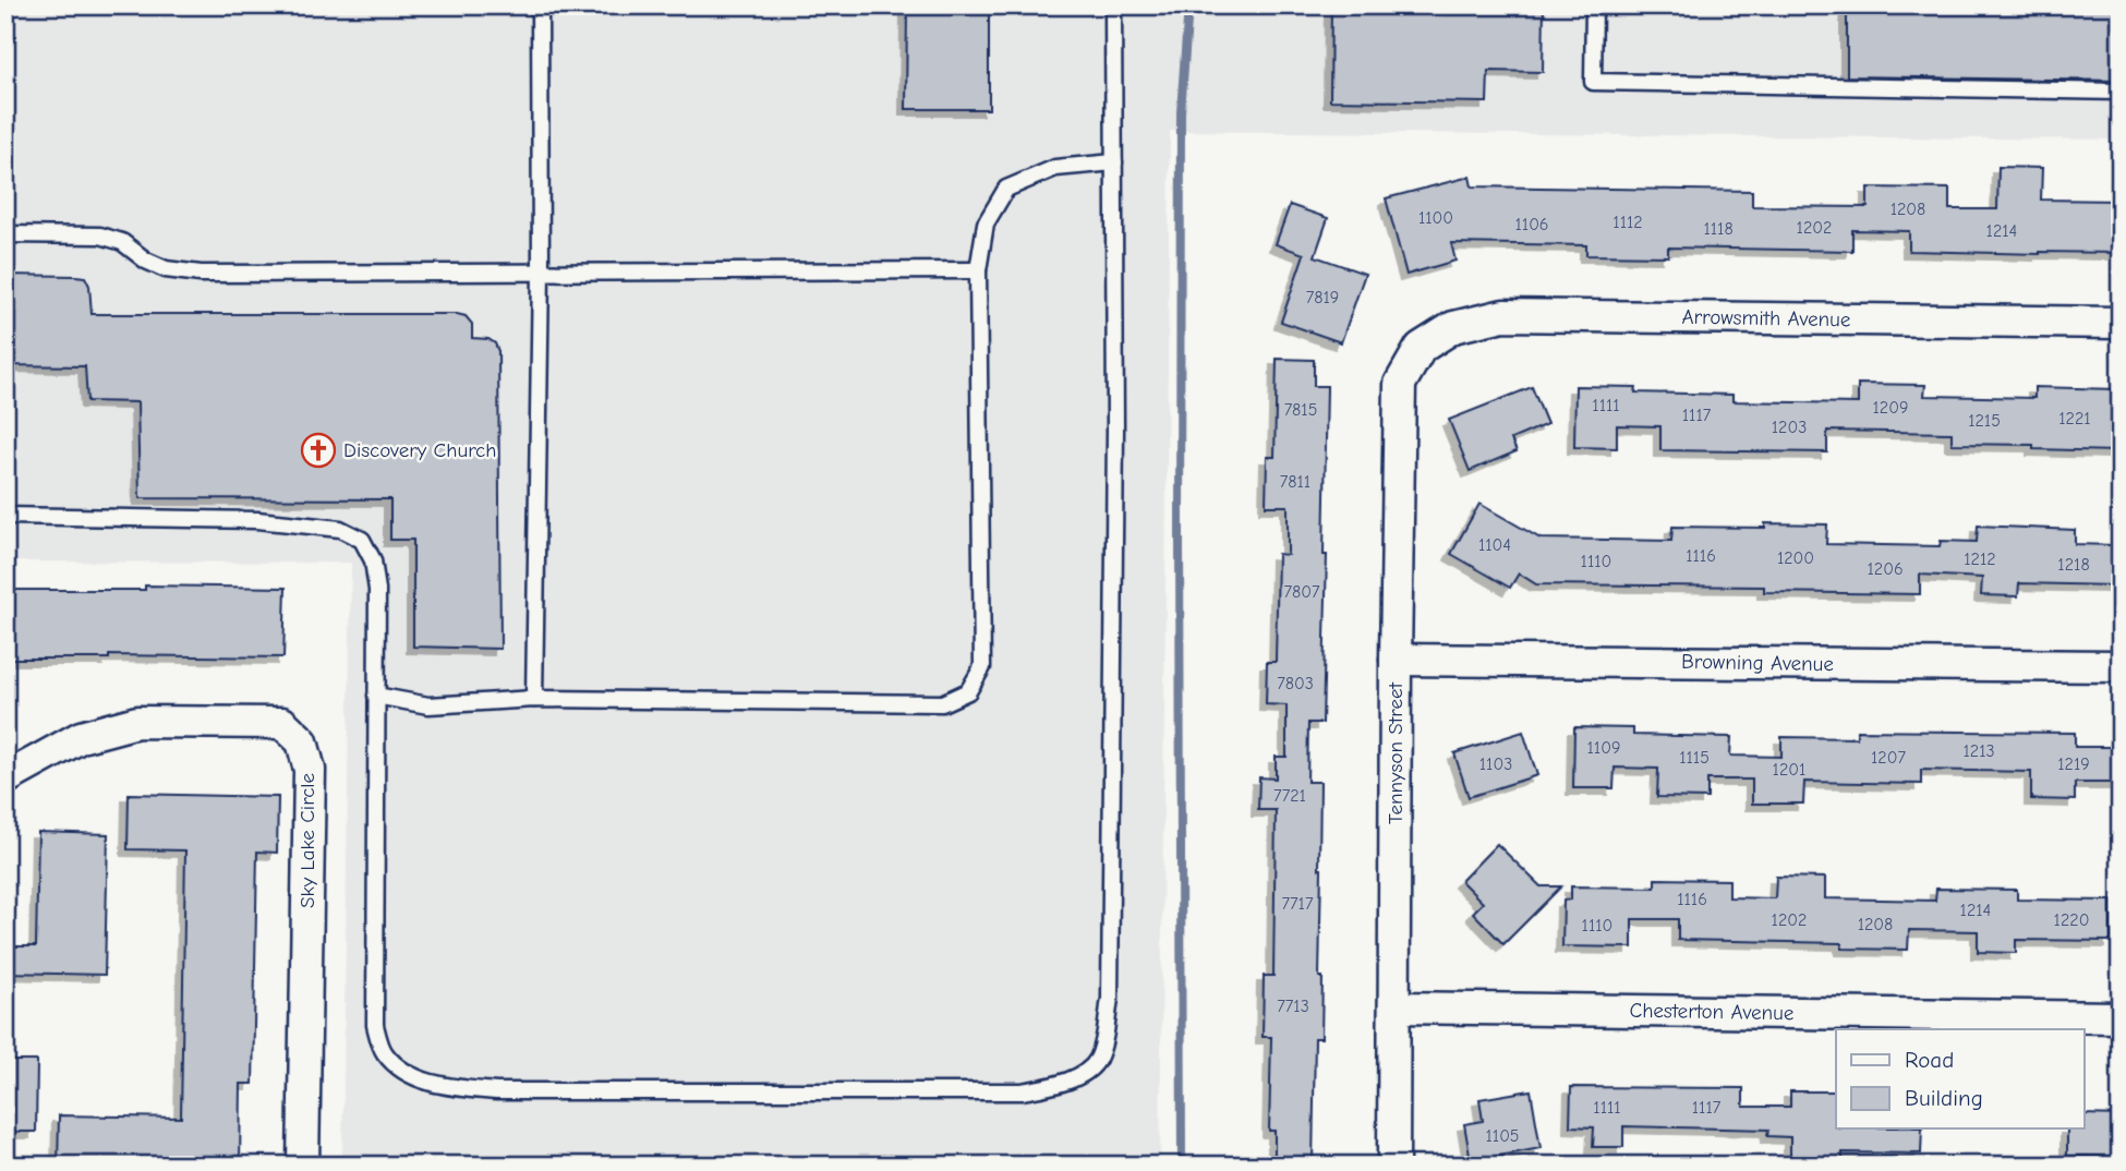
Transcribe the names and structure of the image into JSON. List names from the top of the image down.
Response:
{
  "streets": {
    "street": [
      "Arrowsmith Avenue",
      "Browning Avenue",
      "Tennyson Street",
      "Sky Lake Circle",
      "Chesterton Avenue"
    ]
  },
  "crossings": [
    ["Arrowsmith Avenue", "Tennyson Street"],
    ["Browning Avenue", "Tennyson Street"],
    ["Tennyson Street", "Chesterton Avenue"]
  ],
  "places": {
    "church": ["Discovery Church"]
  },
  "house_numbers": [
    "1208",
    "1100",
    "1112",
    "1106",
    "1202",
    "1118",
    "1214",
    "7819",
    "1111",
    "1209",
    "7815",
    "1117",
    "1221",
    "1215",
    "1203",
    "7811",
    "1104",
    "1116",
    "1200",
    "1212",
    "1110",
    "1218",
    "1206",
    "7807",
    "7803",
    "1109",
    "1213",
    "1115",
    "1207",
    "1103",
    "1219",
    "1201",
    "7721",
    "1116",
    "7717",
    "1214",
    "1202",
    "1220",
    "1208",
    "1110",
    "7713",
    "1111",
    "1117",
    "1105"
  ],
  "legend": ["Road", "Building"]
}
